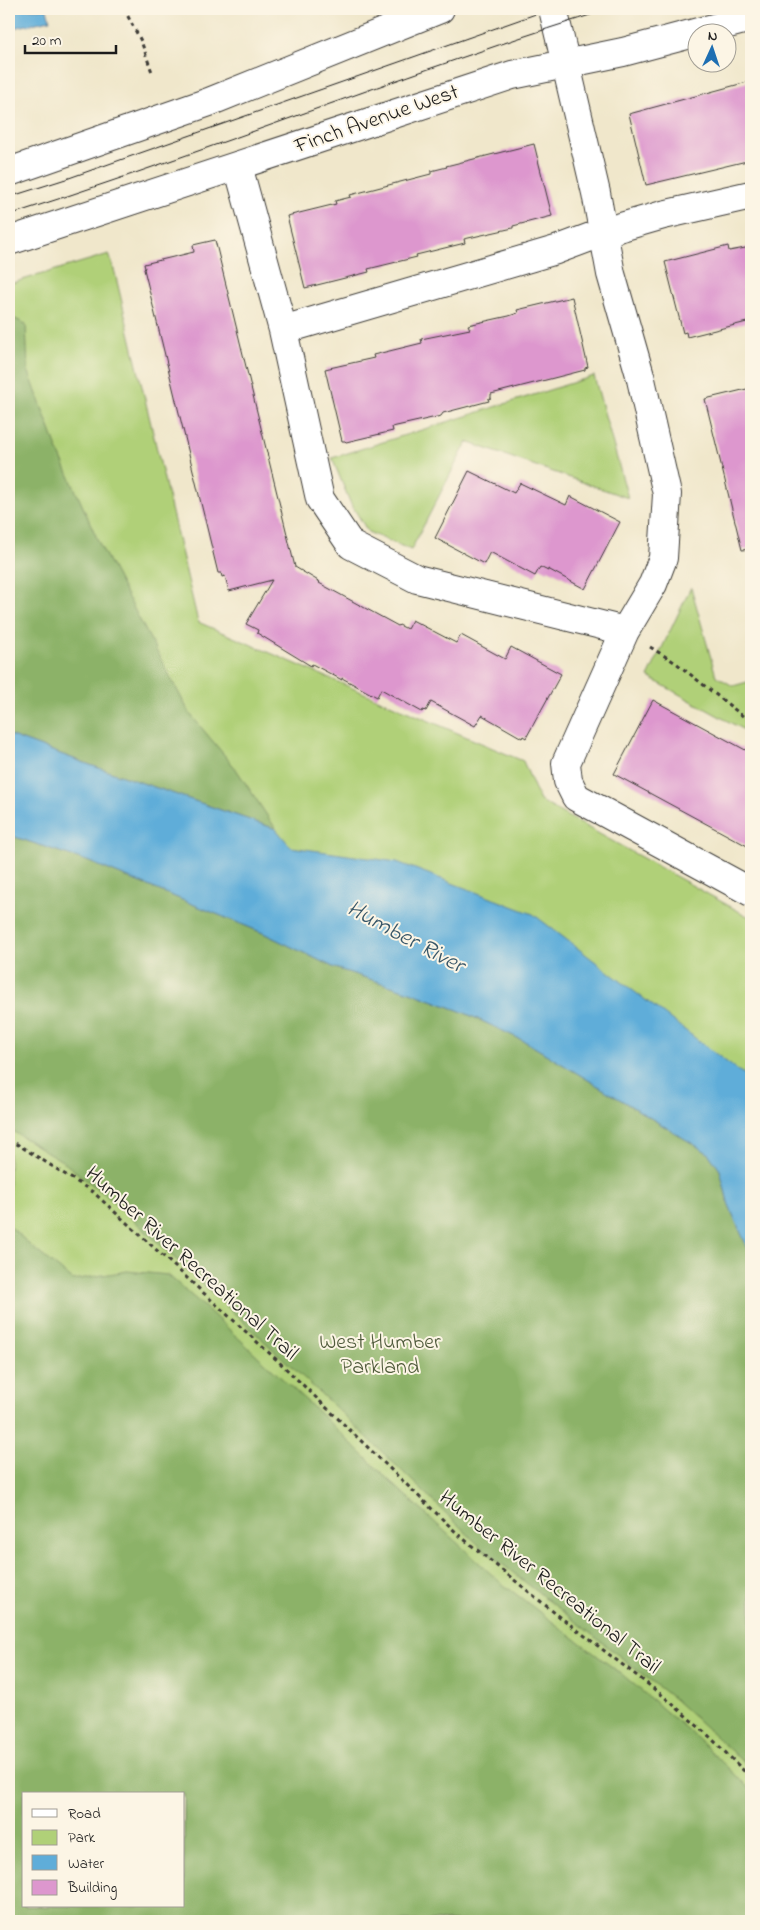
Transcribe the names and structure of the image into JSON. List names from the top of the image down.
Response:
{
  "streets": {
    "main road": ["Finch Avenue West"],
    "path": ["Humber River Recreational Trail"]
  },
  "water": ["Humber River"],
  "parks": ["West Humber Parkland"],
  "legend": [
    "Road",
    "Park",
    "Water",
    "Building"
  ],
  "scale_bar": "20 m",
  "north": "top"
}
